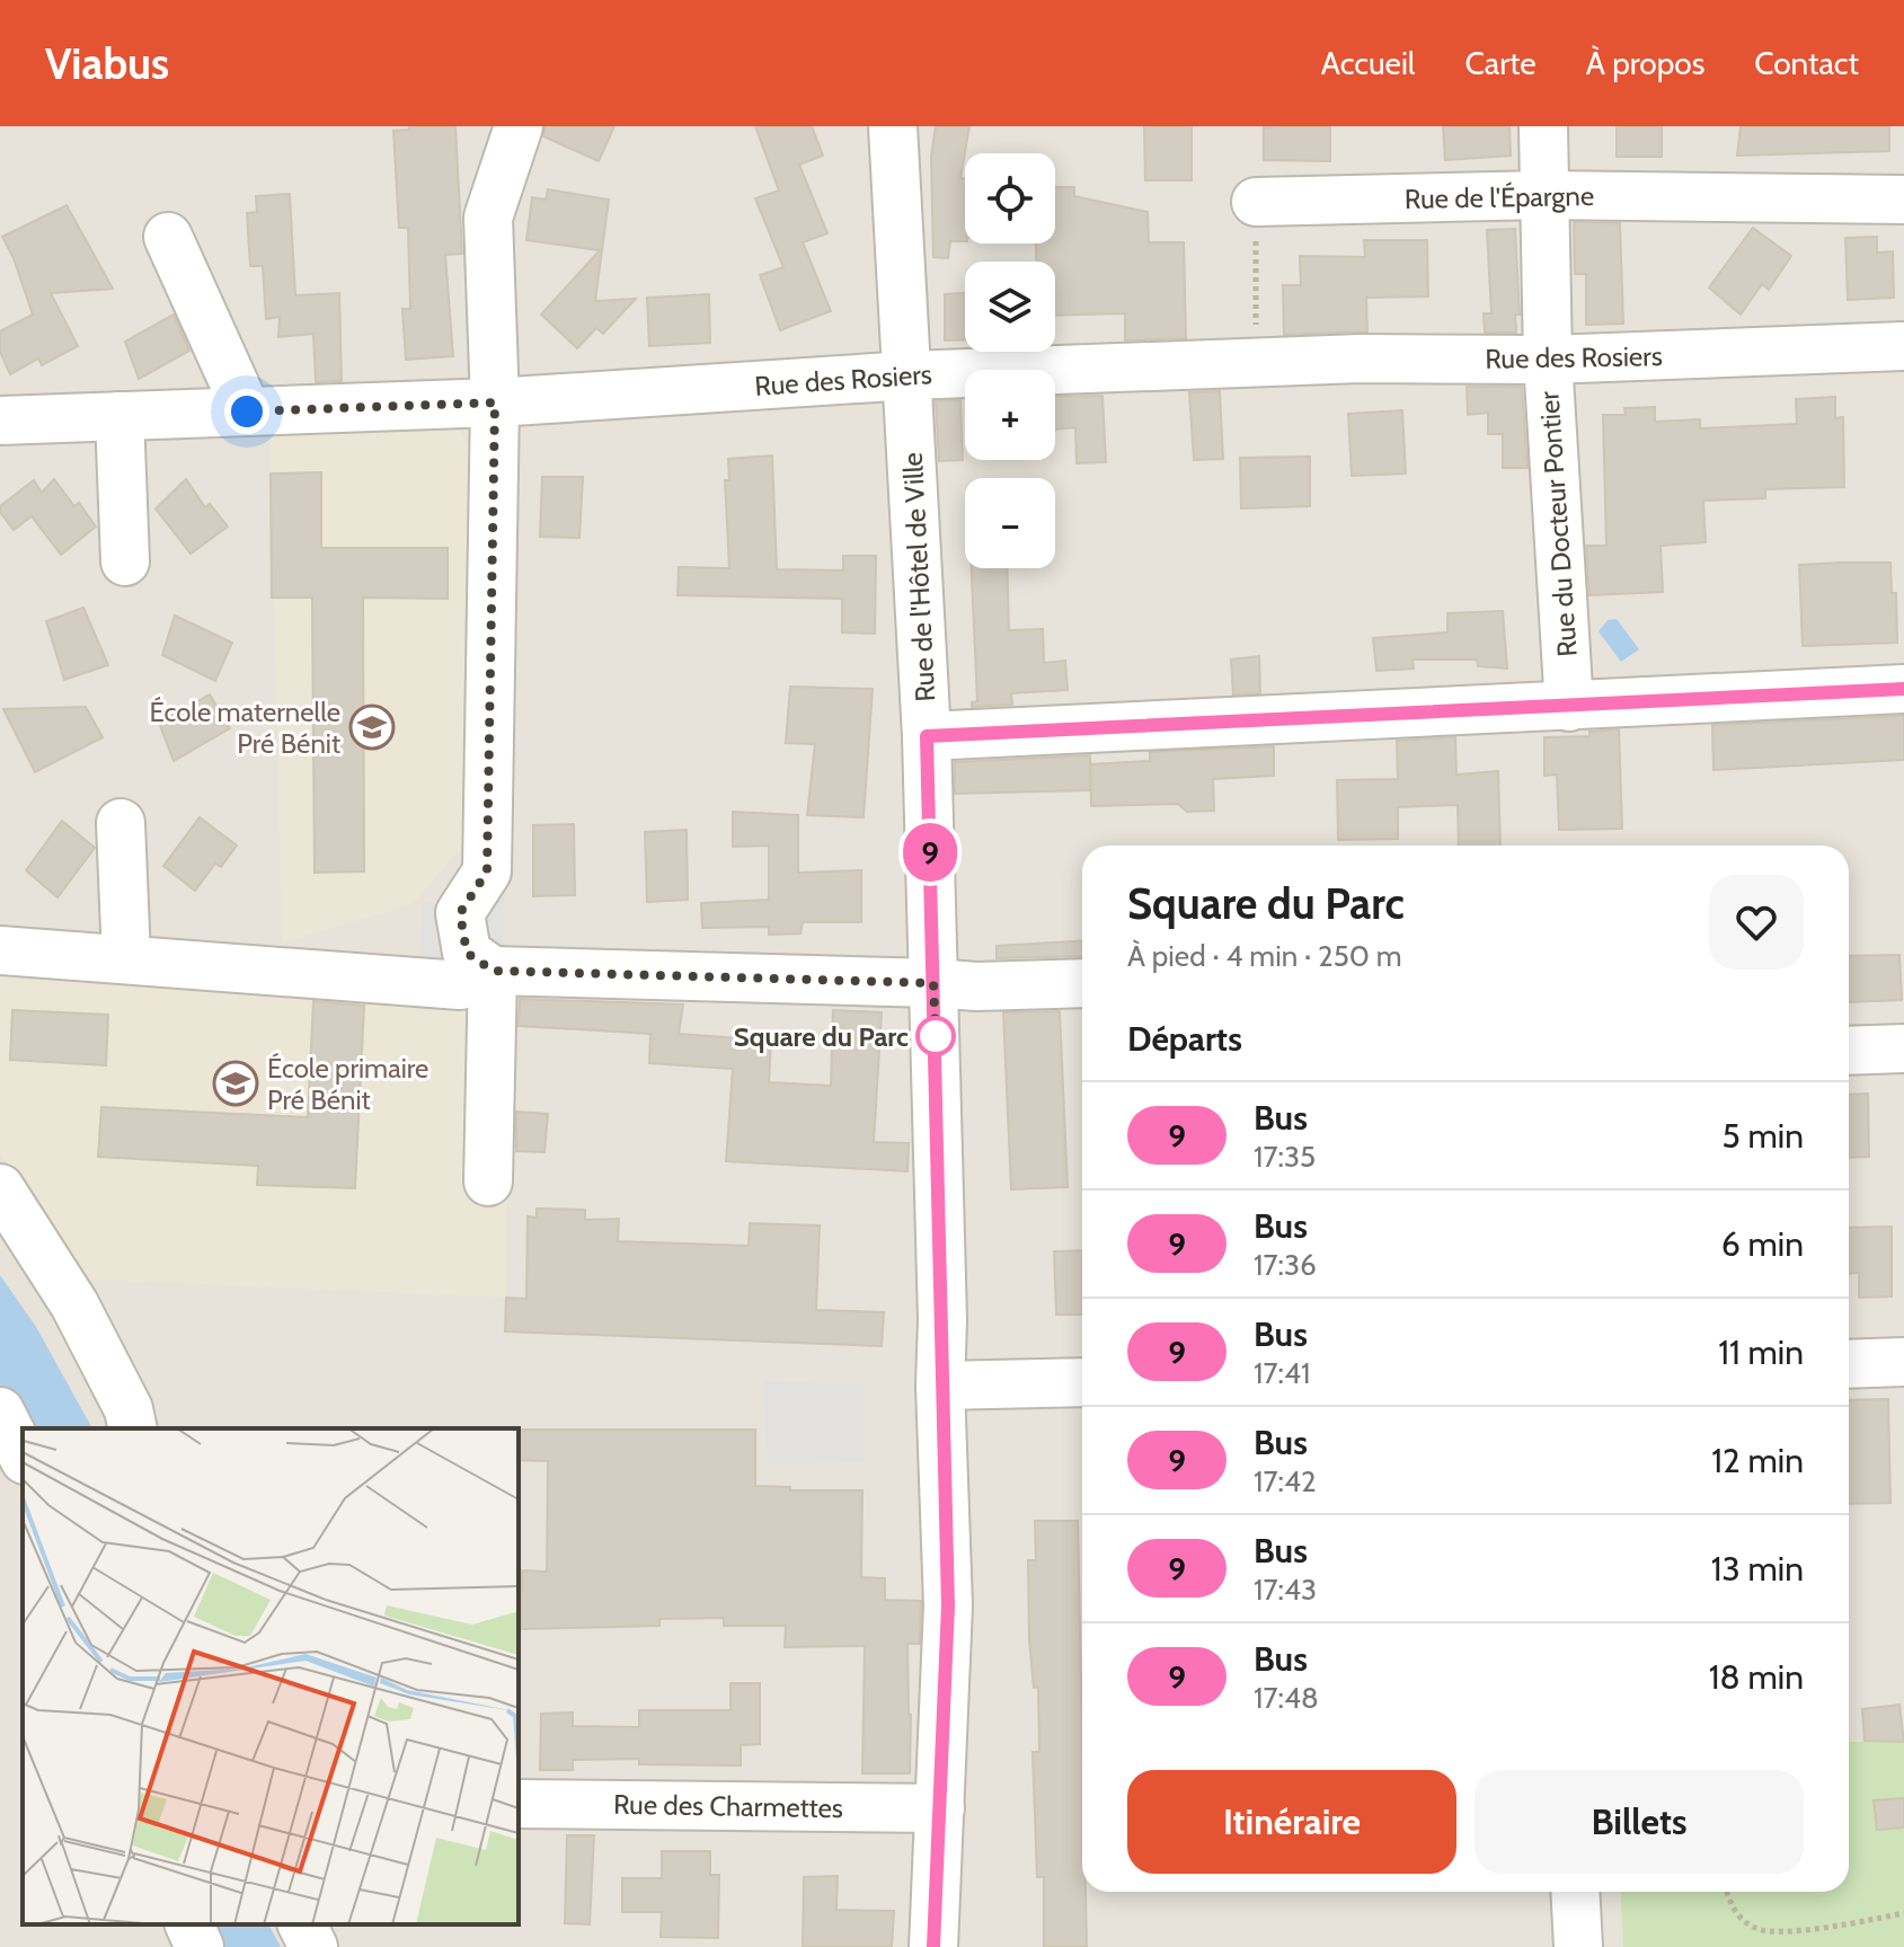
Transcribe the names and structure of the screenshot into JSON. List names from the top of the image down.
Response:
{
  "streets": {
    "street": [
      "Rue de l'Épargne",
      "Rue des Rosiers",
      "Rue du Docteur Pontier",
      "Rue de l'Hôtel de Ville",
      "Rue des Charmettes"
    ]
  },
  "crossings": [
    ["Rue de l'Épargne", "Rue du Docteur Pontier"],
    ["Rue des Rosiers", "Rue du Docteur Pontier"],
    ["Rue des Rosiers", "Rue de l'Hôtel de Ville"],
    ["Rue de l'Hôtel de Ville", "Rue des Charmettes"]
  ],
  "places": {
    "school or university": ["École maternelle Pré Bénit", "École primaire Pré Bénit"],
    "other": ["Square du Parc"]
  },
  "lines": ["bus line 9"],
  "page": {
    "header": "Viabus",
    "nav": [
      "Accueil",
      "Carte",
      "À propos",
      "Contact"
    ],
    "on_map": "9",
    "map_buttons": ["+", "−"],
    "heading": [
      ["Square du Parc", "À pied · 4 min · 250 m"],
      "Départs"
    ],
    "list": [
      {
        "mark": "9",
        "name": "Bus",
        "note": "17:35",
        "value": "5 min"
      },
      {
        "mark": "9",
        "name": "Bus",
        "note": "17:36",
        "value": "6 min"
      },
      {
        "mark": "9",
        "name": "Bus",
        "note": "17:41",
        "value": "11 min"
      },
      {
        "mark": "9",
        "name": "Bus",
        "note": "17:42",
        "value": "12 min"
      },
      {
        "mark": "9",
        "name": "Bus",
        "note": "17:43",
        "value": "13 min"
      },
      {
        "mark": "9",
        "name": "Bus",
        "note": "17:48",
        "value": "18 min"
      }
    ],
    "buttons": ["Itinéraire", "Billets"]
  }
}
